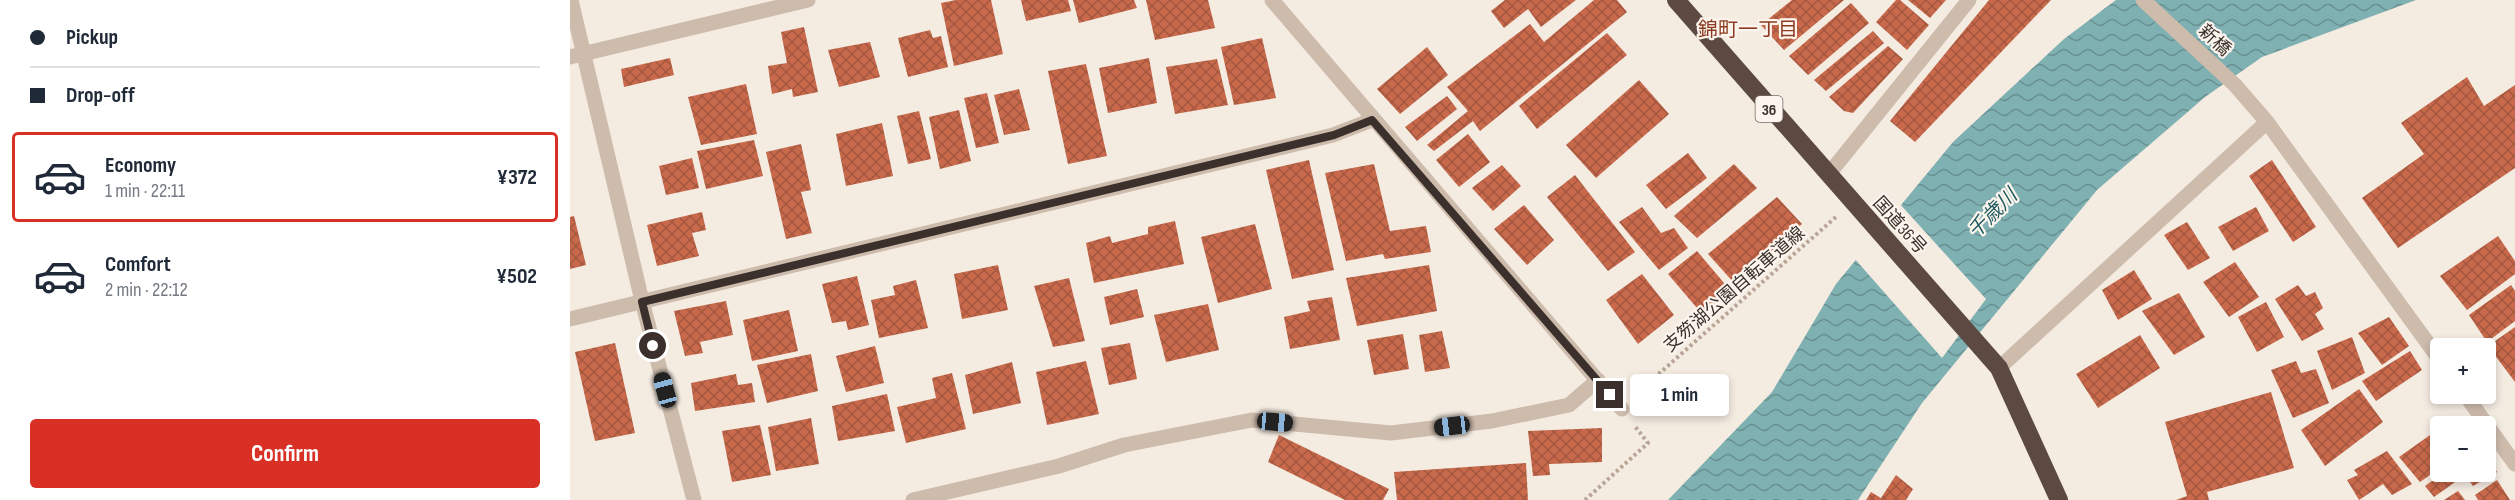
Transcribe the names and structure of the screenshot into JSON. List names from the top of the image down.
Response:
{
  "streets": {
    "highway": ["36", "国道36号"],
    "street": ["新橋"],
    "path": ["支笏湖公園自転車道線"]
  },
  "crossings": [
    ["国道36号", "支笏湖公園自転車道線"]
  ],
  "districts": ["錦町一丁目"],
  "water": ["千歳川"],
  "page": {
    "banner": ["Pickup", "Drop-off"],
    "list": [
      {
        "name": "Economy",
        "note": "1 min · 22:11",
        "value": "¥372"
      },
      {
        "name": "Comfort",
        "note": "2 min · 22:12",
        "value": "¥502"
      }
    ],
    "map_buttons": ["+", "−"],
    "bubble": "1 min",
    "buttons": "Confirm"
  }
}
